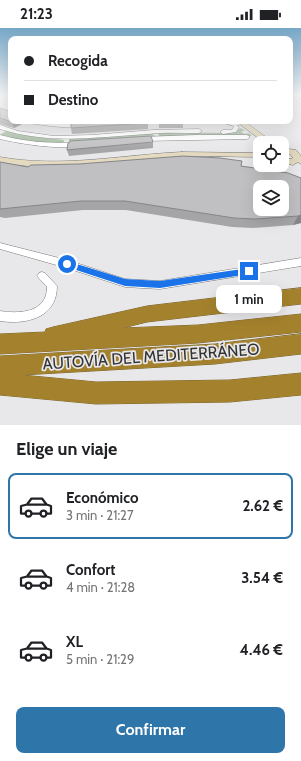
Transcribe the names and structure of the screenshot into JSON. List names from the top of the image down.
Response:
{
  "streets": {
    "highway": ["AUTOVÍA DEL MEDITERRÁNEO"]
  },
  "page": {
    "status": "21:23",
    "banner": ["Recogida", "Destino"],
    "bubble": "1 min",
    "heading": "Elige un viaje",
    "list": [
      {
        "name": "Económico",
        "note": "3 min · 21:27",
        "value": "2.62 €"
      },
      {
        "name": "Confort",
        "note": "4 min · 21:28",
        "value": "3.54 €"
      },
      {
        "name": "XL",
        "note": "5 min · 21:29",
        "value": "4.46 €"
      }
    ],
    "buttons": "Confirmar"
  }
}
